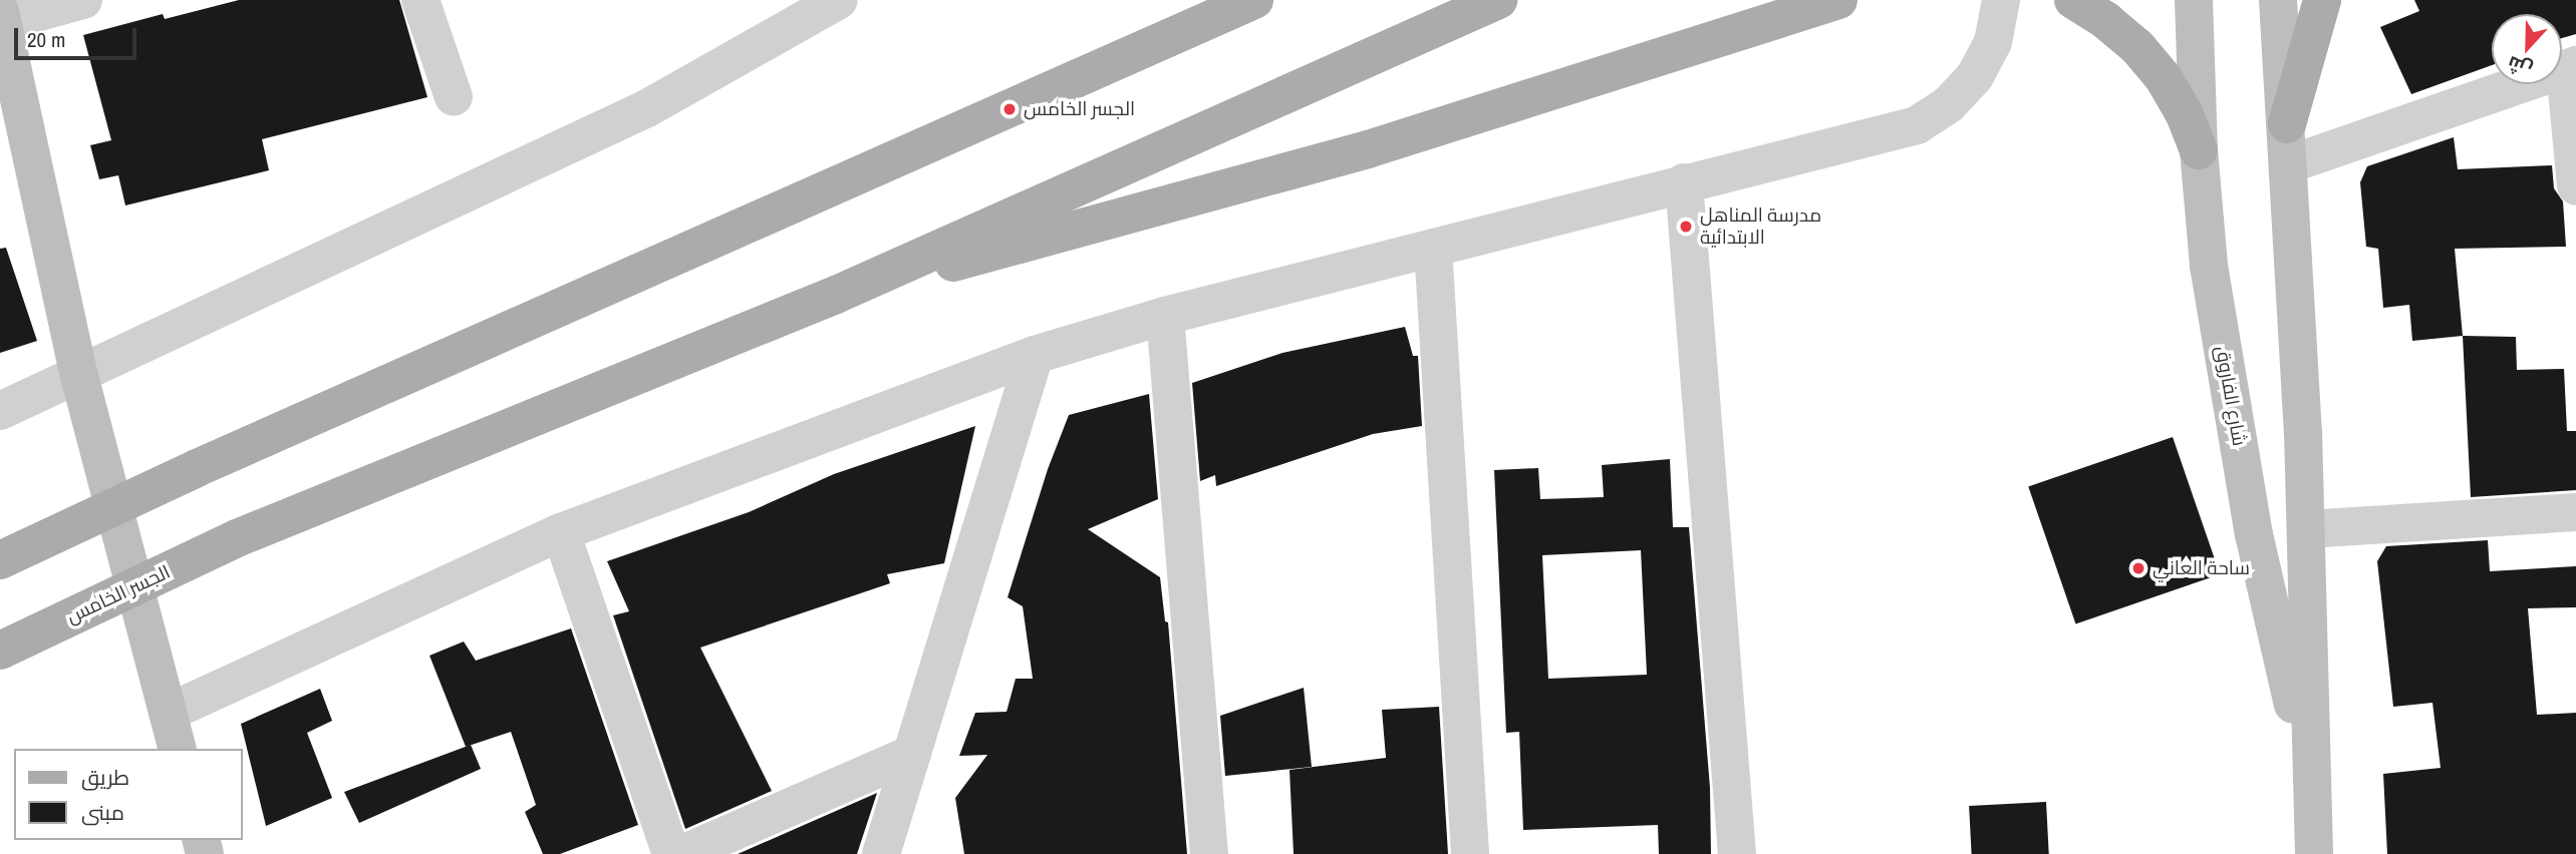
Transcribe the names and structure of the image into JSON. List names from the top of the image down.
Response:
{
  "streets": {
    "main road": ["شارع الفاروق", "الجسر الخامس"]
  },
  "places": ["الجسر الخامس", "مدرسة المناهل الابتدائية", "ساحة العاني"],
  "legend": ["طريق", "مبنى"],
  "scale_bar": "20 m",
  "north": "bottom"
}
